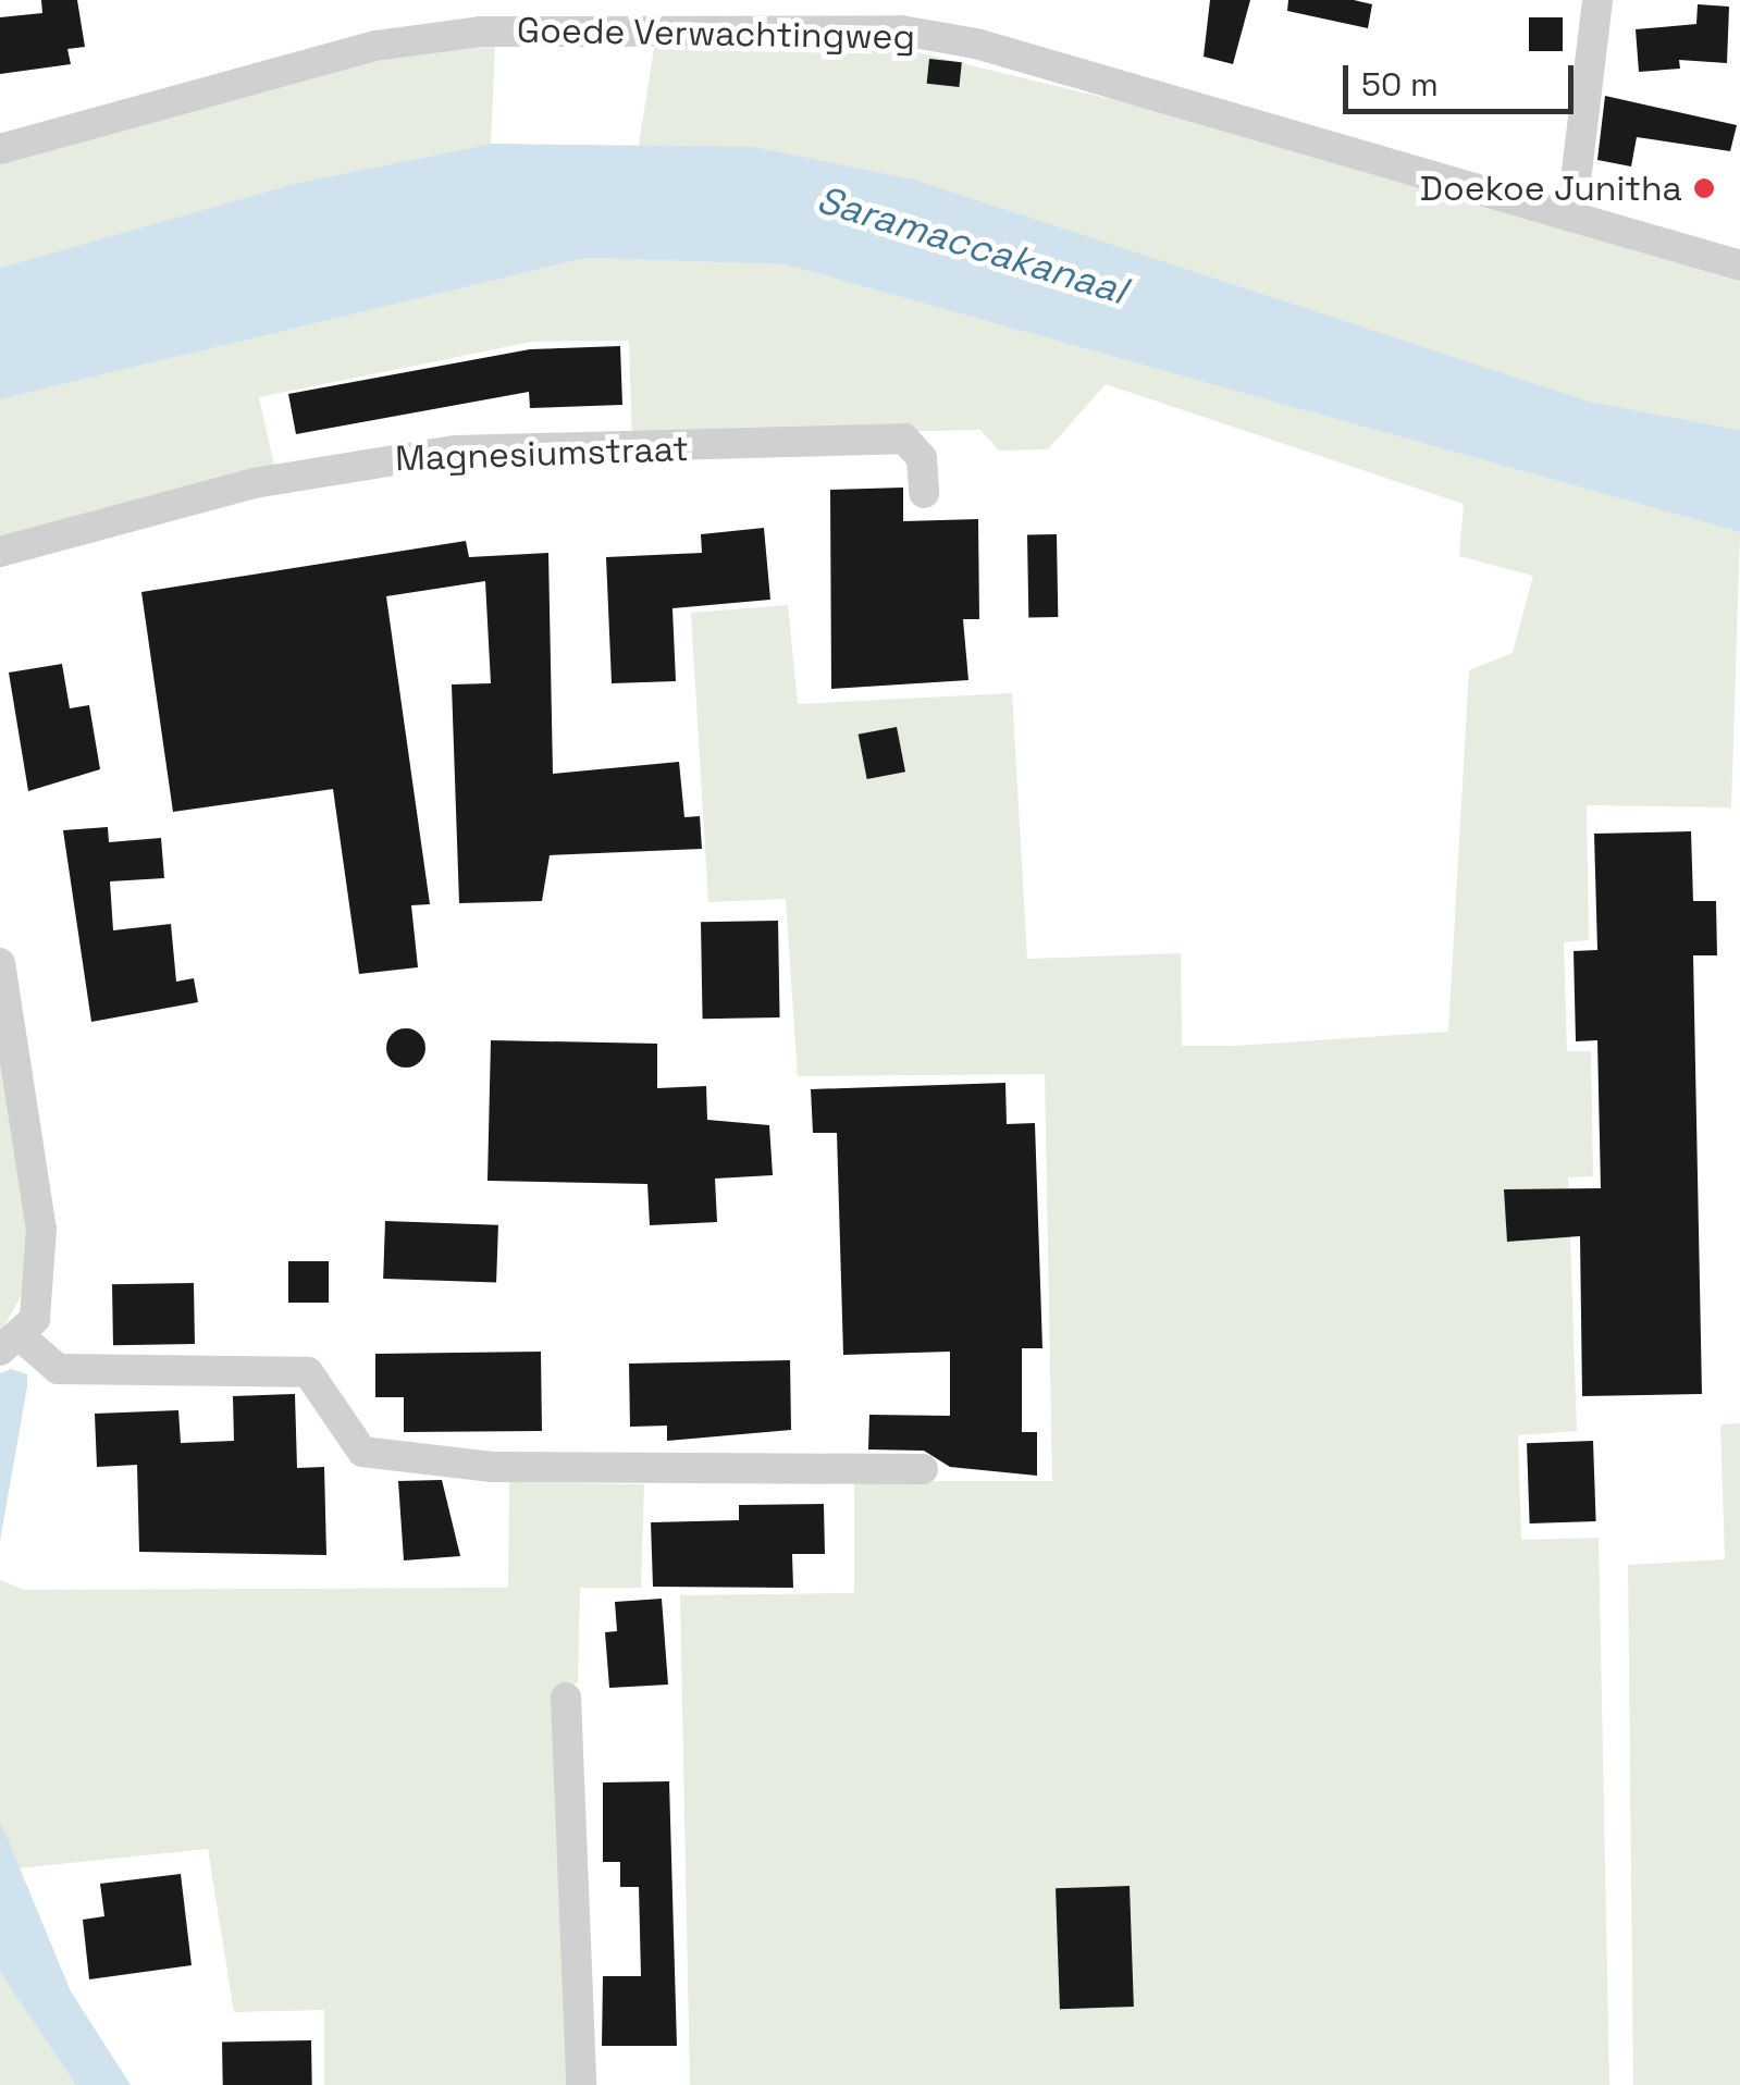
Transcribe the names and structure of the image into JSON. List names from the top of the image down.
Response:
{
  "streets": {
    "street": ["Goede Verwachtingweg", "Magnesiumstraat"]
  },
  "water": ["Saramaccakanaal"],
  "places": ["Doekoe Junitha"],
  "scale_bar": "50 m"
}
